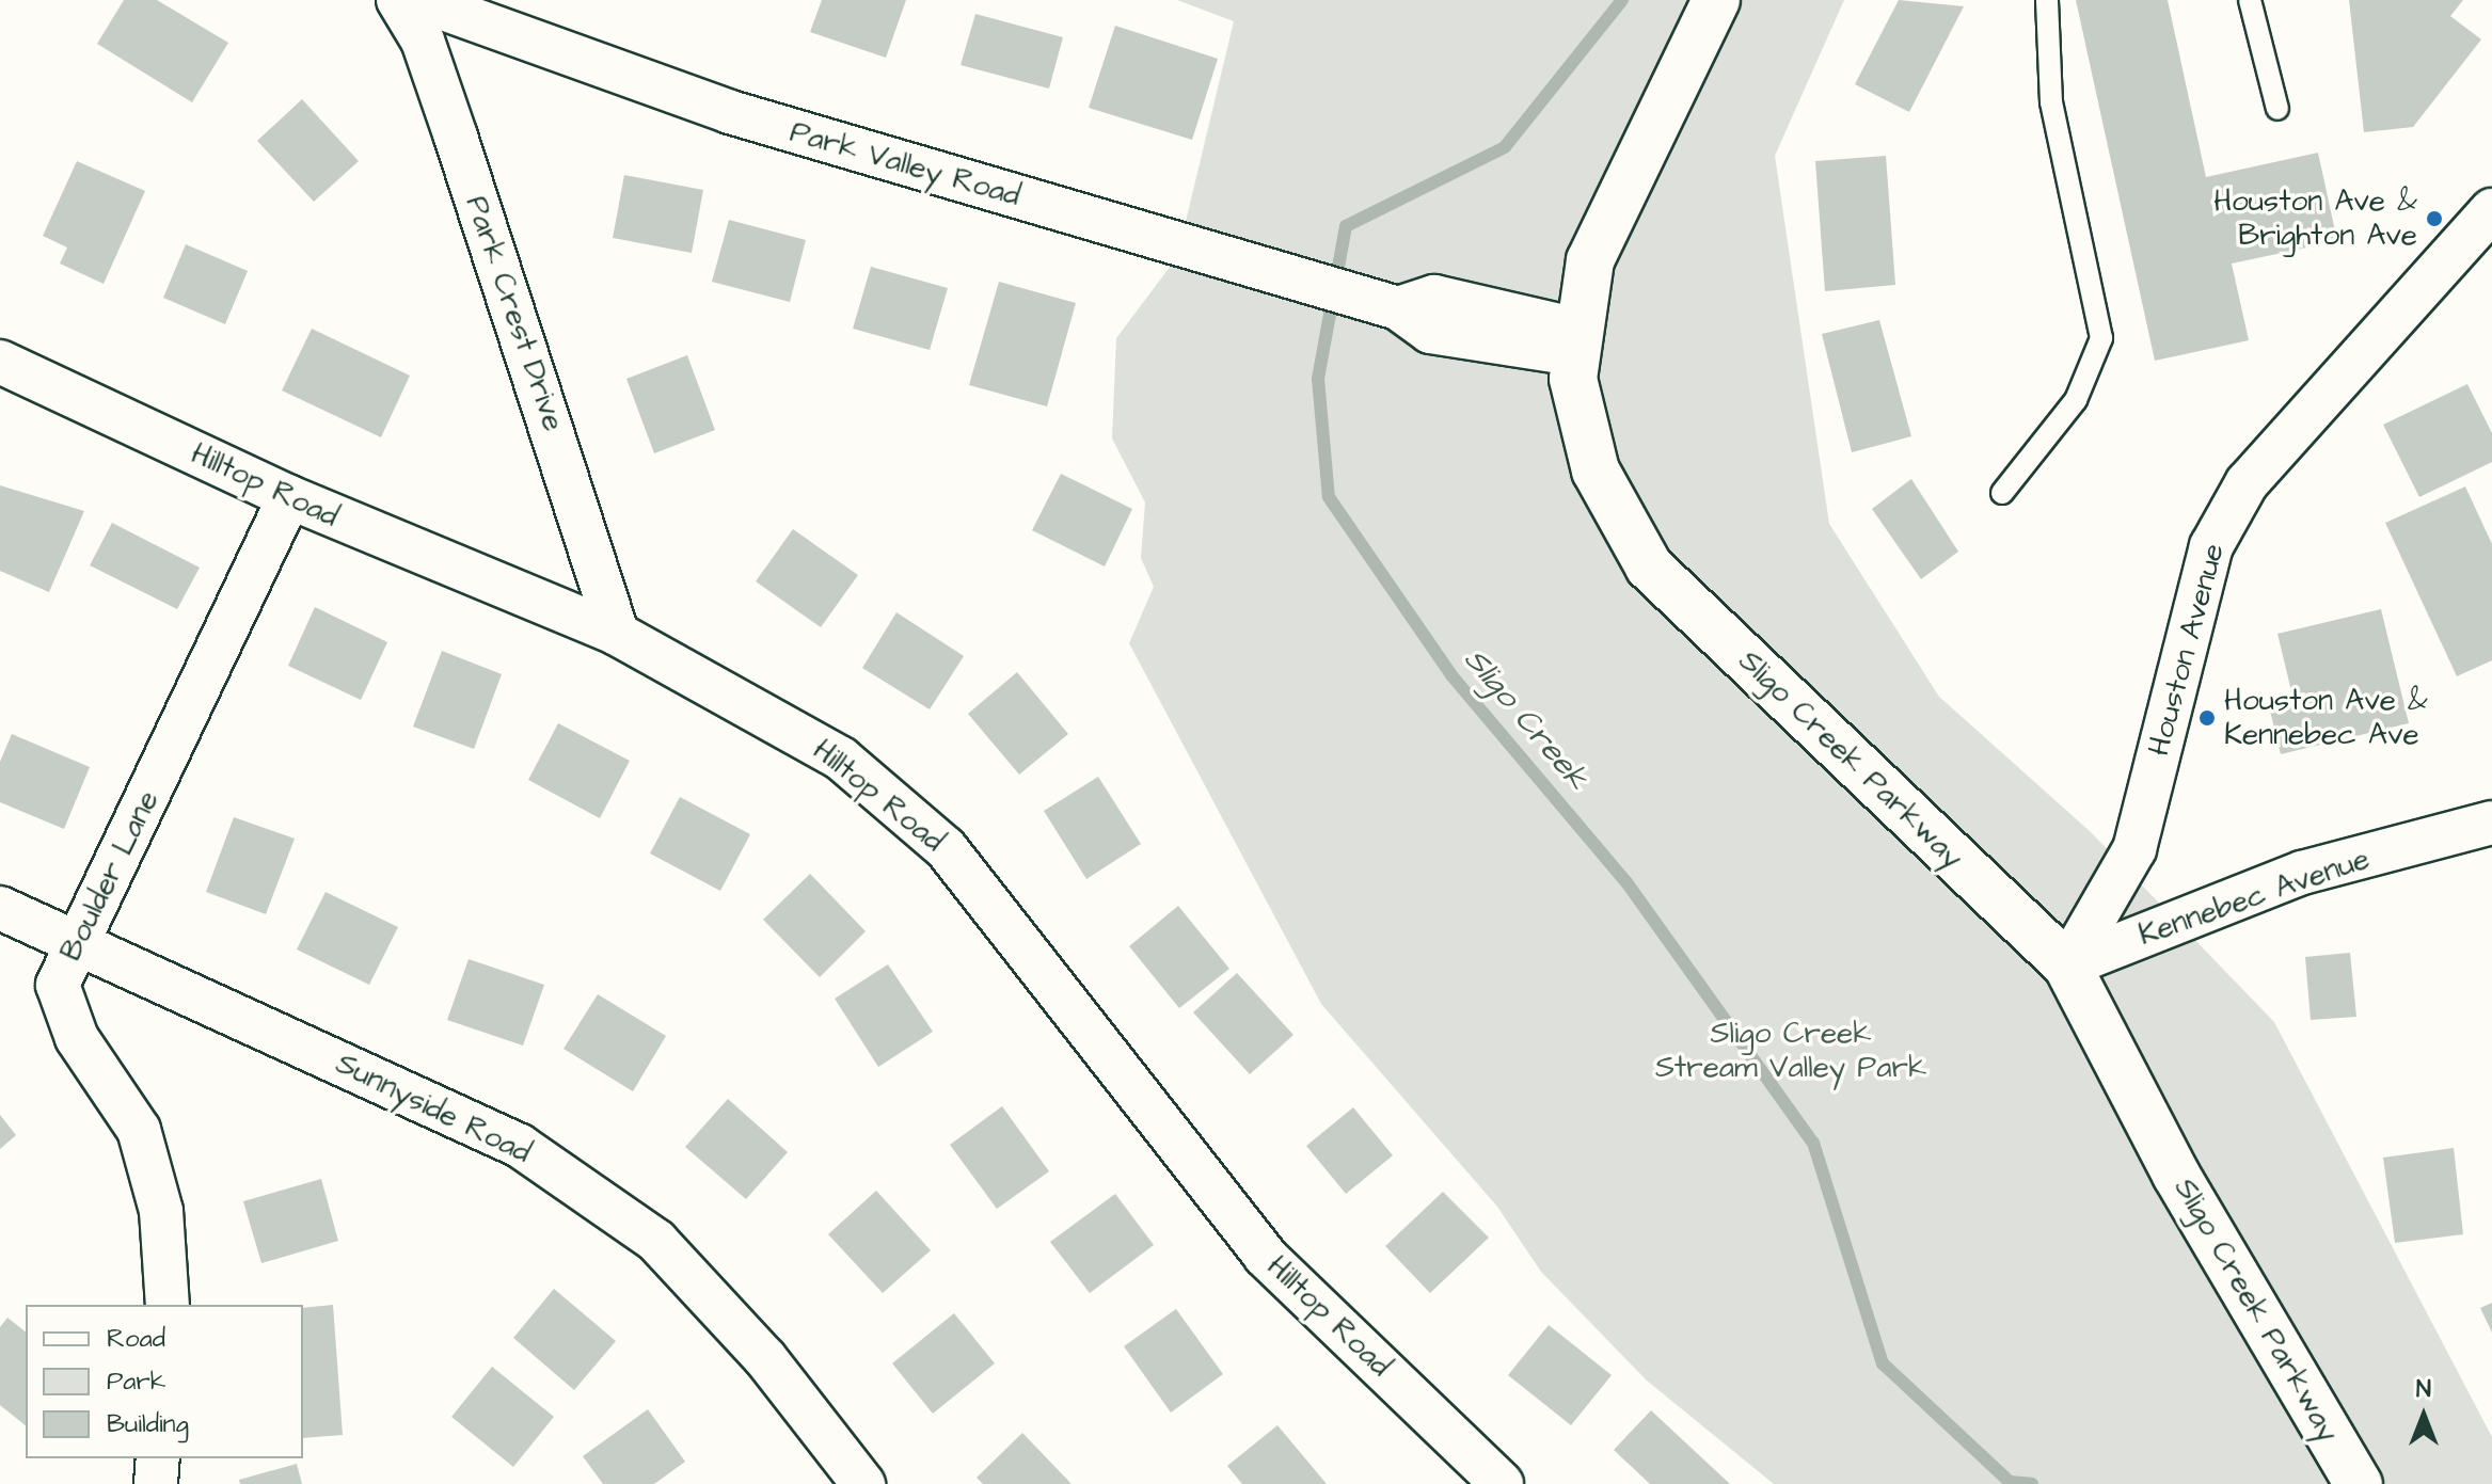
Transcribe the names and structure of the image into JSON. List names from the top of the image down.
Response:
{
  "streets": {
    "street": [
      "Park Valley Road",
      "Park Crest Drive",
      "Hilltop Road",
      "Houston Avenue",
      "Sligo Creek Parkway",
      "Boulder Lane",
      "Kennebec Avenue",
      "Sunnyside Road"
    ]
  },
  "crossings": [
    ["Park Valley Road", "Sligo Creek Parkway"],
    ["Park Crest Drive", "Hilltop Road"],
    ["Hilltop Road", "Boulder Lane"],
    ["Houston Avenue", "Sligo Creek Parkway"],
    ["Houston Avenue", "Kennebec Avenue"],
    ["Sligo Creek Parkway", "Kennebec Avenue"],
    ["Boulder Lane", "Sunnyside Road"]
  ],
  "water": ["Sligo Creek"],
  "parks": ["Sligo Creek Stream Valley Park"],
  "places": ["Houston Ave & Brighton Ave", "Houston Ave & Kennebec Ave"],
  "legend": ["Road", "Park", "Building"],
  "north": "top"
}
